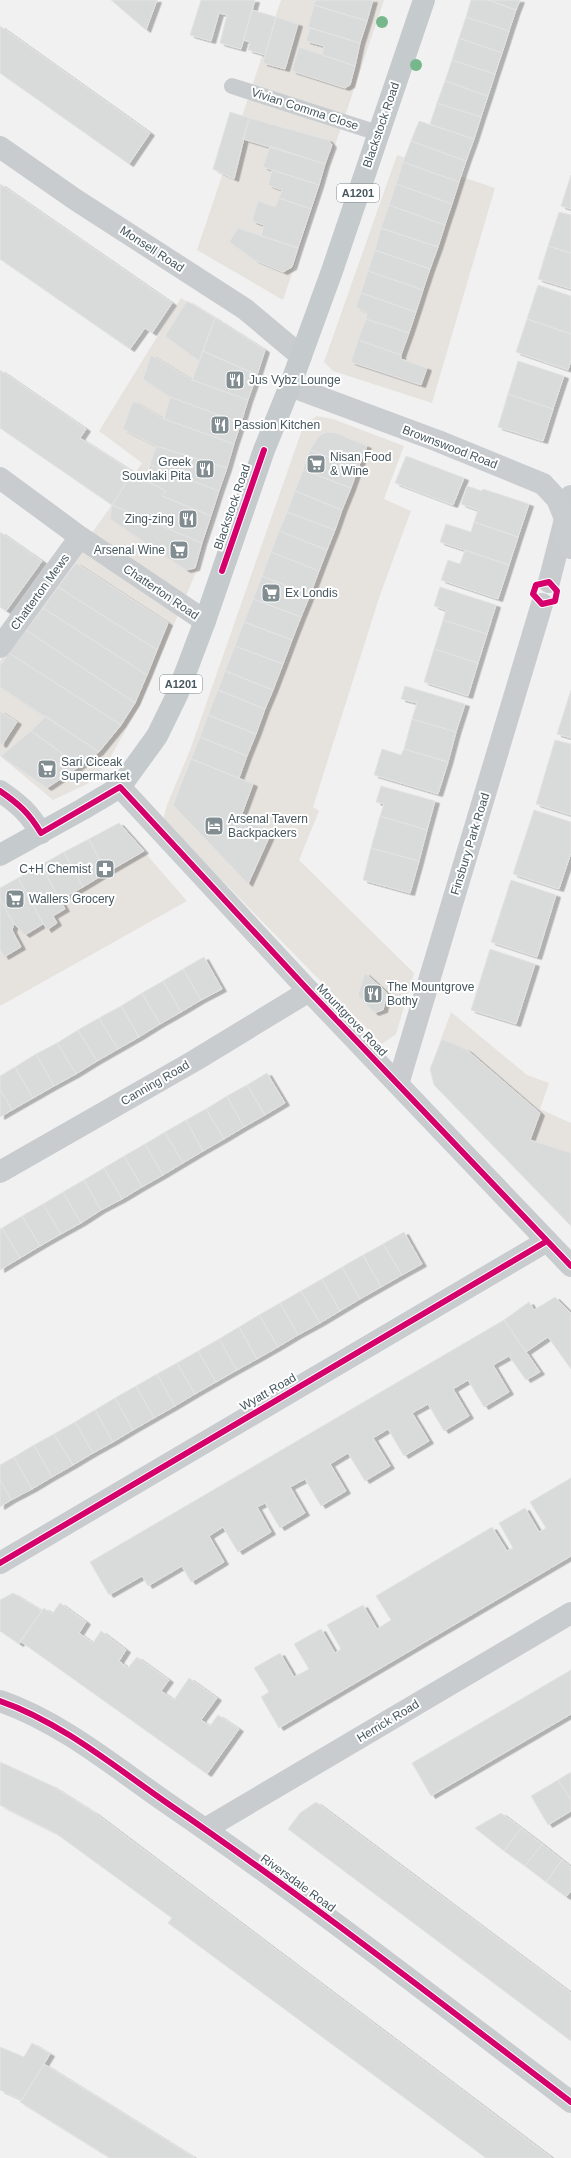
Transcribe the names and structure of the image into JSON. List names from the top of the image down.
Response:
{
  "streets": {
    "main road": ["Blackstock Road", "A1201", "Brownswood Road"],
    "street": [
      "Monsell Road",
      "Chatterton Mews",
      "Chatterton Road",
      "Finsbury Park Road",
      "Mountgrove Road",
      "Canning Road",
      "Wyatt Road",
      "Herrick Road",
      "Riversdale Road"
    ],
    "lane": ["Vivian Comma Close"]
  },
  "crossings": [
    ["Vivian Comma Close", "Blackstock Road"],
    ["Blackstock Road", "Monsell Road"],
    ["Blackstock Road", "Brownswood Road"],
    ["Blackstock Road", "Chatterton Road"],
    ["Blackstock Road", "Mountgrove Road"],
    ["Brownswood Road", "Finsbury Park Road"],
    ["Chatterton Mews", "Chatterton Road"],
    ["Finsbury Park Road", "Mountgrove Road"],
    ["Mountgrove Road", "Canning Road"],
    ["Mountgrove Road", "Wyatt Road"],
    ["Herrick Road", "Riversdale Road"]
  ],
  "places": {
    "restaurant": [
      "Jus Vybz Lounge",
      "Passion Kitchen",
      "Greek Souvlaki Pita",
      "Zing-zing",
      "The Mountgrove Bothy"
    ],
    "supermarket": [
      "Nisan Food & Wine",
      "Arsenal Wine",
      "Ex Londis",
      "Sari Ciceak Supermarket",
      "Wallers Grocery"
    ],
    "hotel": ["Arsenal Tavern Backpackers"],
    "pharmacy": ["C+H Chemist"]
  }
}
